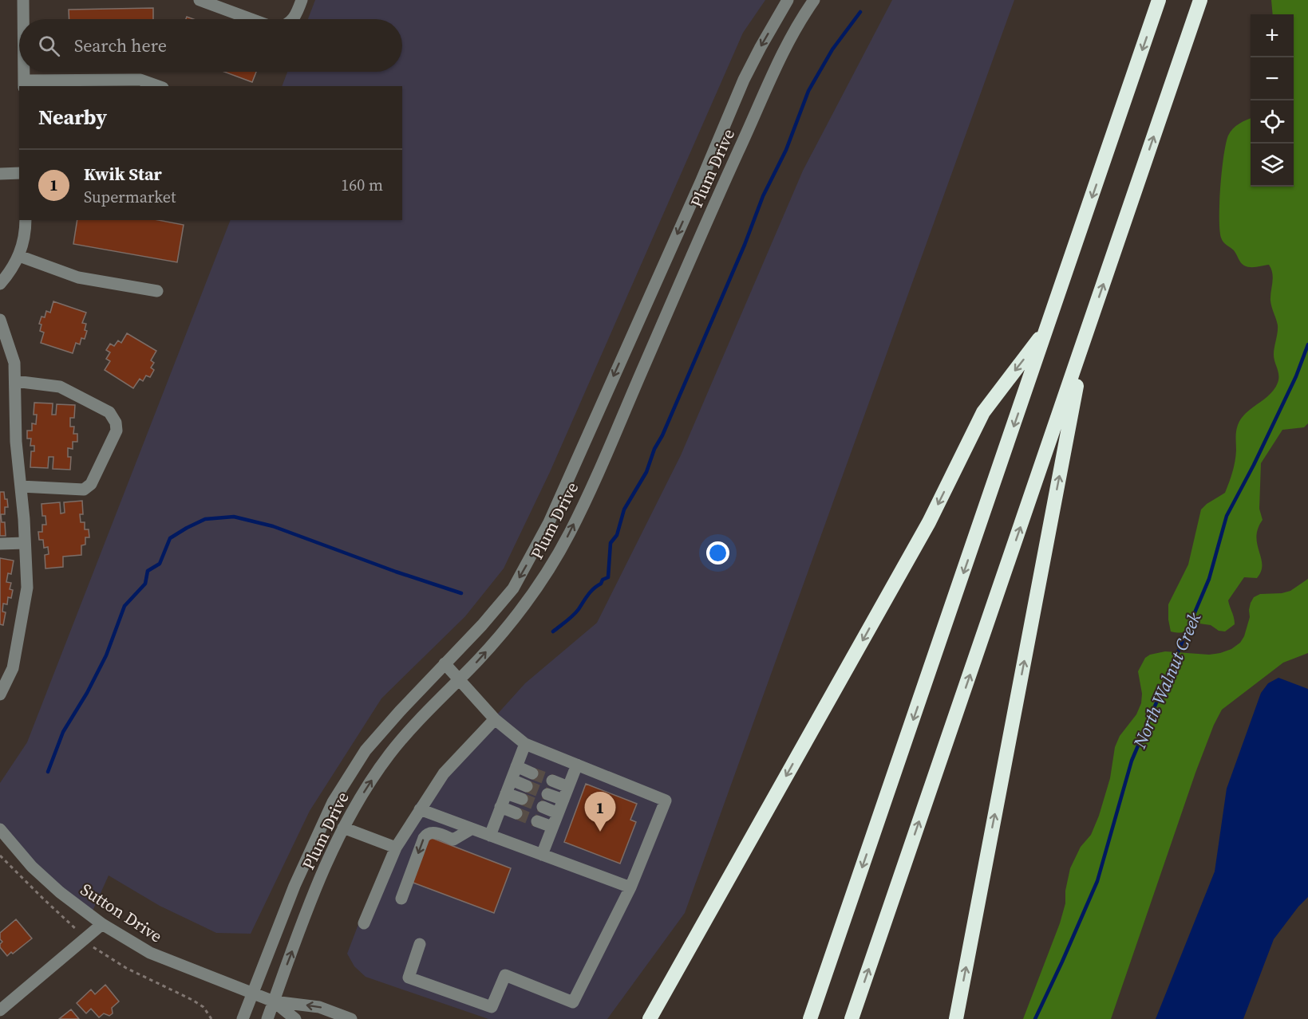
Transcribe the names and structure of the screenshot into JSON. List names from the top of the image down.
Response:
{
  "streets": {
    "street": ["Plum Drive", "Sutton Drive"]
  },
  "crossings": [
    ["Plum Drive", "Sutton Drive"]
  ],
  "water": ["North Walnut Creek"],
  "page": {
    "map_buttons": ["+", "−"],
    "search": "Search here",
    "heading": "Nearby",
    "list": [
      {
        "mark": "1",
        "name": "Kwik Star",
        "note": "Supermarket",
        "value": "160 m"
      }
    ],
    "pins": "1"
  }
}
